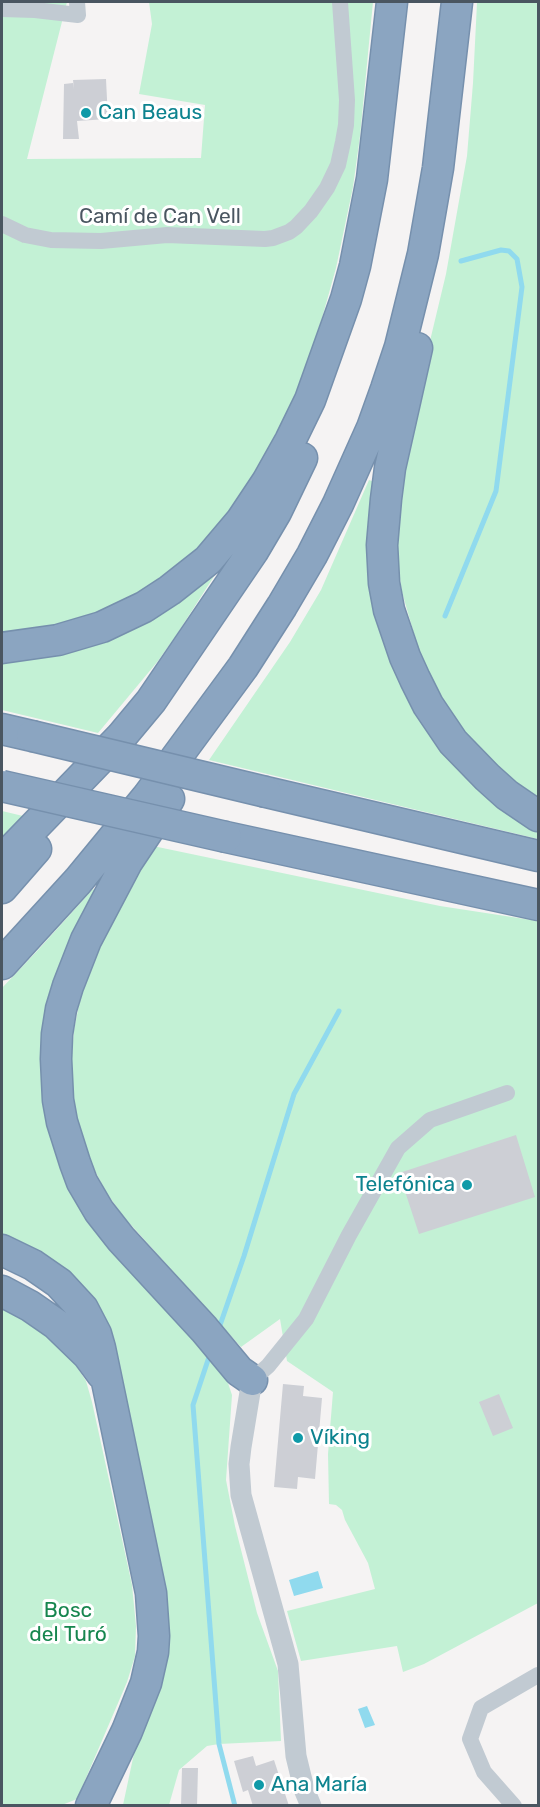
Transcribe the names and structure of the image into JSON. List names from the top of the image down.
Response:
{
  "streets": {
    "street": ["Camí de Can Vell"]
  },
  "parks": ["Bosc del Turó"],
  "places": [
    "Can Beaus",
    "Telefónica",
    "Víking",
    "Ana María"
  ]
}
